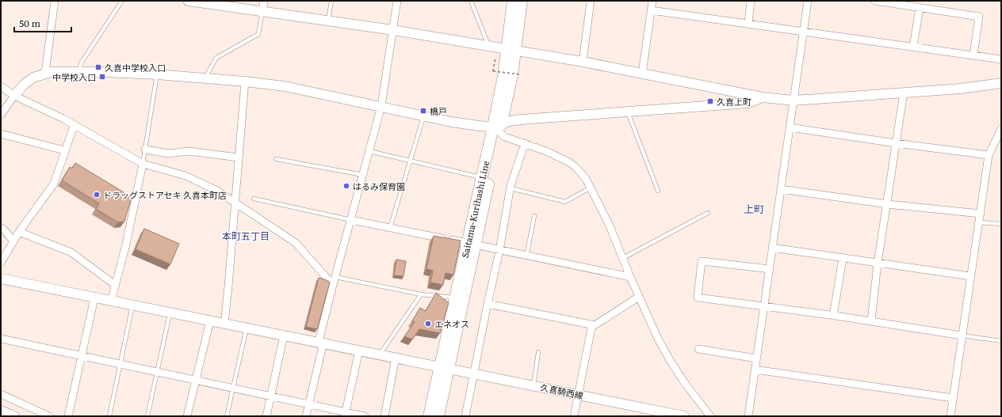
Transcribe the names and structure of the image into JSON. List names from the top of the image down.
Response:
{
  "streets": {
    "main road": ["Saitama-Kurihashi Line"],
    "street": ["久喜騎西線"]
  },
  "crossings": [
    ["Saitama-Kurihashi Line", "久喜騎西線"]
  ],
  "districts": ["上町", "本町五丁目"],
  "places": {
    "transit": [
      "久喜中学校入口",
      "中学校入口",
      "久喜上町",
      "橋戸"
    ],
    "other": ["はるみ保育園", "ドラッグストアセキ 久喜本町店", "エネオス"]
  },
  "scale_bar": "50 m"
}
